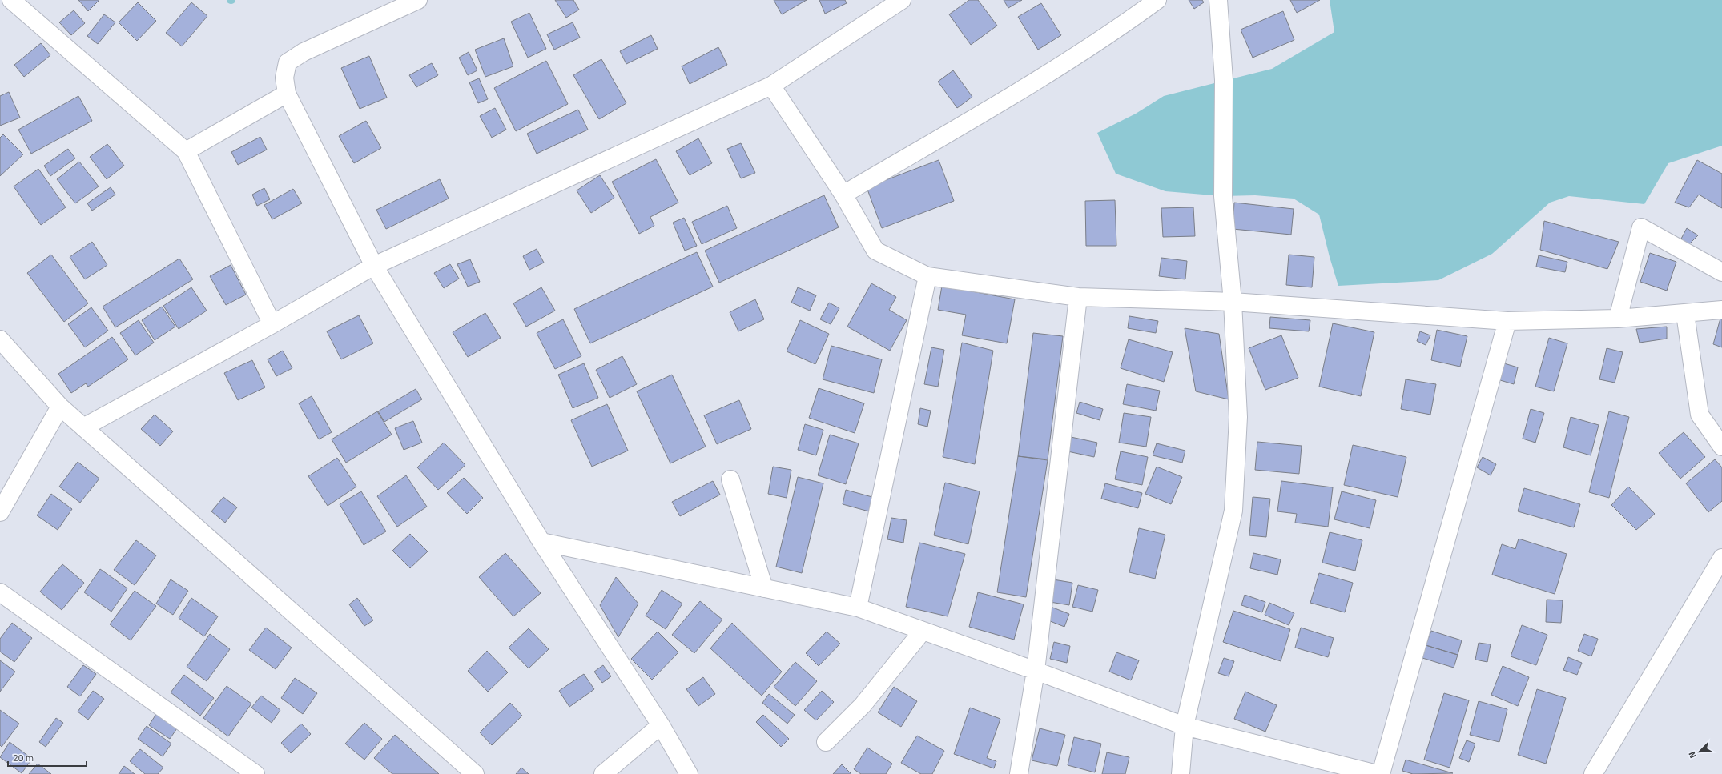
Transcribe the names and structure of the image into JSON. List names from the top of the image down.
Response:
{
  "scale_bar": "20 m",
  "north": "bottom left"
}
